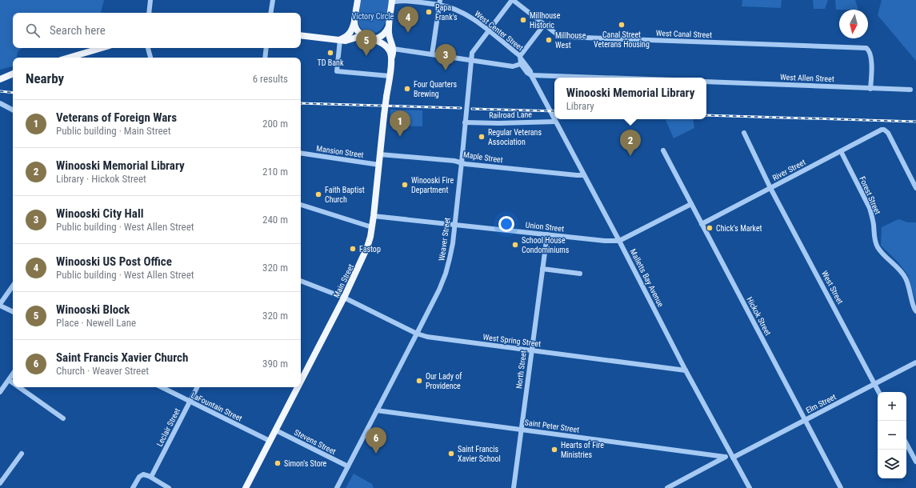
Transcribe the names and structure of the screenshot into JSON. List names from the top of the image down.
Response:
{
  "streets": {
    "main road": ["Main Street"],
    "street": [
      "West Center Street",
      "West Canal Street",
      "West Allen Street",
      "Railroad Lane",
      "Mansion Street",
      "Maple Street",
      "River Street",
      "Forest Street",
      "Union Street",
      "Weaver Street",
      "Malletts Bay Avenue",
      "West Street",
      "Hickok Street",
      "West Spring Street",
      "North Street",
      "Elm Street",
      "LaFountain Street",
      "Saint Peter Street",
      "Leclair Street",
      "Stevens Street"
    ]
  },
  "crossings": [
    ["West Center Street", "Weaver Street"],
    ["West Center Street", "Malletts Bay Avenue"],
    ["West Center Street", "Main Street"],
    ["West Canal Street", "West Allen Street"],
    ["West Canal Street", "Weaver Street"],
    ["Railroad Lane", "Weaver Street"],
    ["Railroad Lane", "Malletts Bay Avenue"],
    ["Mansion Street", "Main Street"],
    ["Maple Street", "Weaver Street"],
    ["Maple Street", "Malletts Bay Avenue"],
    ["Maple Street", "Main Street"],
    ["River Street", "Forest Street"],
    ["River Street", "West Street"],
    ["River Street", "Hickok Street"],
    ["Union Street", "Weaver Street"],
    ["Union Street", "Malletts Bay Avenue"],
    ["Union Street", "Main Street"],
    ["Union Street", "North Street"],
    ["Weaver Street", "West Spring Street"],
    ["Weaver Street", "Saint Peter Street"],
    ["Weaver Street", "Stevens Street"],
    ["Malletts Bay Avenue", "West Spring Street"],
    ["Malletts Bay Avenue", "Elm Street"],
    ["Main Street", "West Spring Street"],
    ["Main Street", "LaFountain Street"],
    ["Main Street", "Stevens Street"],
    ["West Street", "Elm Street"],
    ["Hickok Street", "Elm Street"],
    ["West Spring Street", "North Street"],
    ["North Street", "Saint Peter Street"],
    ["Elm Street", "Saint Peter Street"],
    ["LaFountain Street", "Leclair Street"]
  ],
  "parks": ["Victory Circle"],
  "places": [
    "Papa Frank's",
    "Millhouse Historic",
    "Canal Street Veterans Housing",
    "Millhouse West",
    "TD Bank",
    "Four Quarters Brewing",
    "Regular Veterans Association",
    "Winooski Fire Department",
    "Faith Baptist Church",
    "Chick's Market",
    "School House Condominiums",
    "Fastop",
    "Our Lady of Providence",
    "Hearts of Fire Ministries",
    "Saint Francis Xavier School",
    "Simon's Store"
  ],
  "north": "bottom",
  "page": {
    "pins": [
      "4",
      "5",
      "3",
      "1",
      "2",
      "6"
    ],
    "search": "Search here",
    "heading": ["Nearby", "6 results"],
    "popup": ["Winooski Memorial Library", "Library"],
    "list": [
      {
        "mark": "1",
        "name": "Veterans of Foreign Wars",
        "note": "Public building · Main Street",
        "value": "200 m"
      },
      {
        "mark": "2",
        "name": "Winooski Memorial Library",
        "note": "Library · Hickok Street",
        "value": "210 m"
      },
      {
        "mark": "3",
        "name": "Winooski City Hall",
        "note": "Public building · West Allen Street",
        "value": "240 m"
      },
      {
        "mark": "4",
        "name": "Winooski US Post Office",
        "note": "Public building · West Allen Street",
        "value": "320 m"
      },
      {
        "mark": "5",
        "name": "Winooski Block",
        "note": "Place · Newell Lane",
        "value": "320 m"
      },
      {
        "mark": "6",
        "name": "Saint Francis Xavier Church",
        "note": "Church · Weaver Street",
        "value": "390 m"
      }
    ],
    "map_buttons": ["+", "−"]
  }
}
